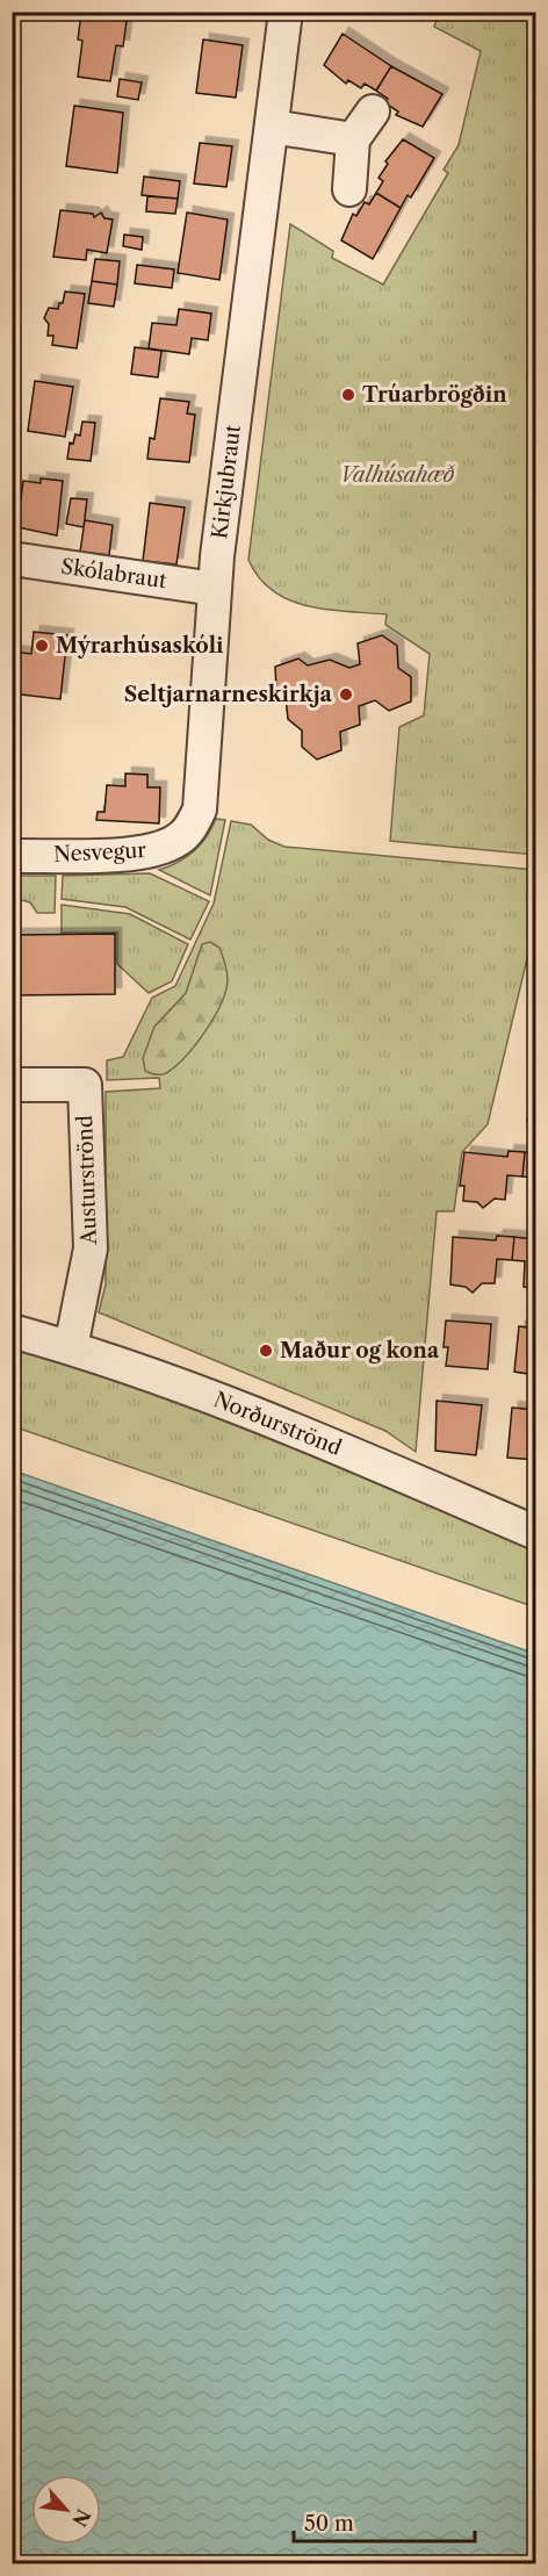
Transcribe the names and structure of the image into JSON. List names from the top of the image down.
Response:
{
  "streets": {
    "street": [
      "Kirkjubraut",
      "Skólabraut",
      "Nesvegur",
      "Austurströnd",
      "Norðurströnd"
    ]
  },
  "crossings": [
    ["Kirkjubraut", "Skólabraut"],
    ["Kirkjubraut", "Nesvegur"],
    ["Austurströnd", "Norðurströnd"]
  ],
  "parks": ["Valhúsahæð"],
  "places": [
    "Trúarbrögðin",
    "Mýrarhúsaskóli",
    "Seltjarnarneskirkja",
    "Maður og kona"
  ],
  "scale_bar": "50 m",
  "north": "bottom right"
}
